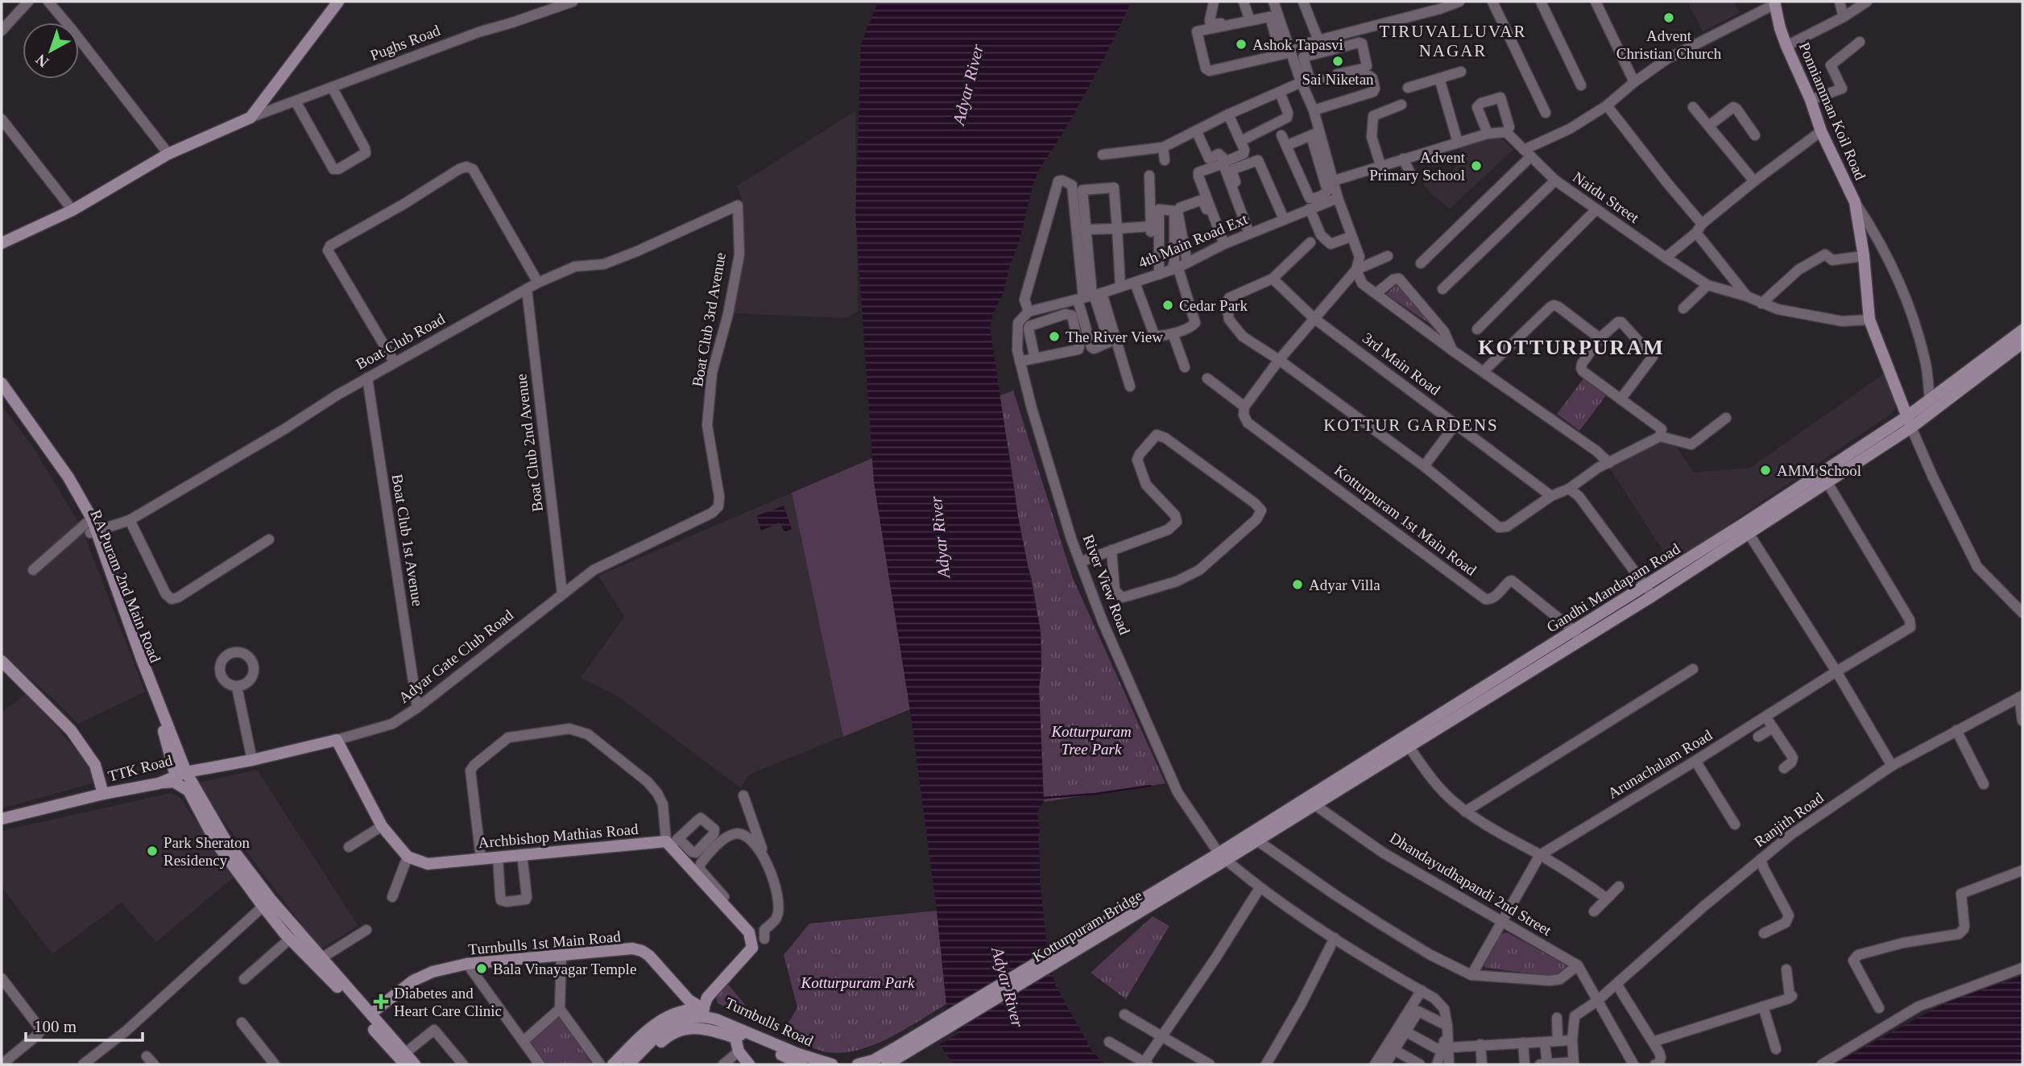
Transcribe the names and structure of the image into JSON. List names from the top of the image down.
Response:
{
  "streets": {
    "main road": [
      "Ponniamman Koil Road",
      "RA Puram 2nd Main Road",
      "Gandhi Mandapam Road",
      "Adyar Gate Club Road",
      "TTK Road",
      "Archbishop Mathias Road",
      "Kotturpuram Bridge",
      "Turnbulls 1st Main Road",
      "Turnbulls Road"
    ],
    "street": [
      "Pughs Road",
      "Naidu Street",
      "4th Main Road Ext",
      "Boat Club 3rd Avenue",
      "Boat Club Road",
      "3rd Main Road",
      "Boat Club 2nd Avenue",
      "Kotturpuram 1st Main Road",
      "Boat Club 1st Avenue",
      "River View Road",
      "Arunachalam Road",
      "Ranjith Road",
      "Dhandayudhapandi 2nd Street"
    ]
  },
  "crossings": [
    ["Ponniamman Koil Road", "Naidu Street"],
    ["Ponniamman Koil Road", "Gandhi Mandapam Road"],
    ["4th Main Road Ext", "River View Road"],
    ["Boat Club 3rd Avenue", "Boat Club Road"],
    ["Boat Club 3rd Avenue", "Adyar Gate Club Road"],
    ["Boat Club Road", "Boat Club 2nd Avenue"],
    ["Boat Club Road", "Boat Club 1st Avenue"],
    ["Boat Club Road", "RA Puram 2nd Main Road"],
    ["Boat Club 2nd Avenue", "Adyar Gate Club Road"],
    ["Kotturpuram 1st Main Road", "Gandhi Mandapam Road"],
    ["Boat Club 1st Avenue", "Adyar Gate Club Road"],
    ["River View Road", "Gandhi Mandapam Road"],
    ["River View Road", "Kotturpuram Bridge"],
    ["Gandhi Mandapam Road", "Arunachalam Road"],
    ["Gandhi Mandapam Road", "Dhandayudhapandi 2nd Street"],
    ["Gandhi Mandapam Road", "Kotturpuram Bridge"],
    ["Adyar Gate Club Road", "TTK Road"],
    ["Arunachalam Road", "Dhandayudhapandi 2nd Street"],
    ["Turnbulls 1st Main Road", "Turnbulls Road"]
  ],
  "districts": ["TIRUVALLUVAR NAGAR", "KOTTURPURAM", "KOTTUR GARDENS"],
  "water": ["Adyar River"],
  "parks": ["Kotturpuram Tree Park", "Kotturpuram Park"],
  "places": {
    "other": [
      "Advent Christian Church",
      "Ashok Tapasvi",
      "Sai Niketan",
      "Advent Primary School",
      "Cedar Park",
      "The River View",
      "AMM School",
      "Adyar Villa",
      "Park Sheraton Residency",
      "Bala Vinayagar Temple"
    ],
    "health": ["Diabetes and Heart Care Clinic"]
  },
  "scale_bar": "100 m",
  "north": "bottom left"
}
